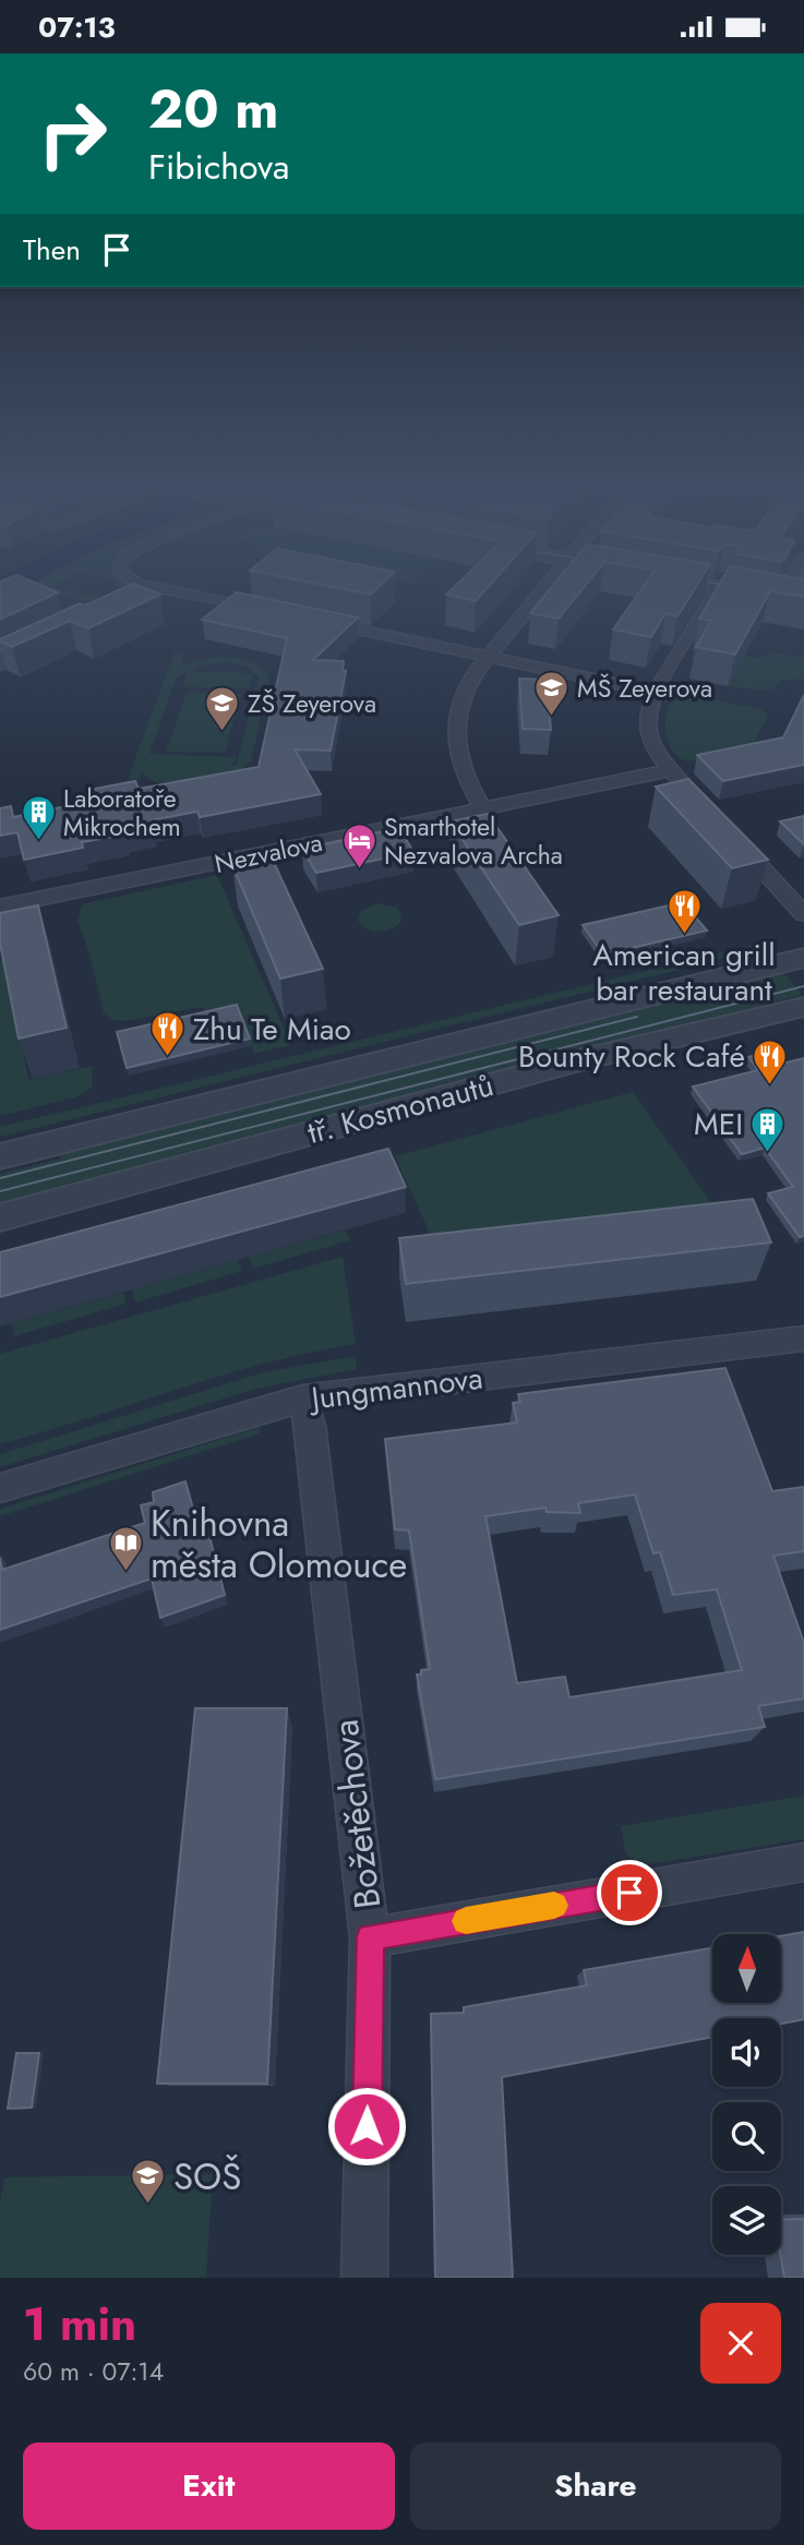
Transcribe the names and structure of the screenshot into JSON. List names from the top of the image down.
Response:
{
  "streets": {
    "street": [
      "Nezvalova",
      "tř. Kosmonautů",
      "Jungmannova",
      "Božetěchova"
    ]
  },
  "crossings": [
    ["Jungmannova", "Božetěchova"]
  ],
  "places": {
    "school or university": ["MŠ Zeyerova", "ZŠ Zeyerova", "SOŠ"],
    "building": ["Laboratoře Mikrochem", "MEI"],
    "hotel": ["Smarthotel Nezvalova Archa"],
    "restaurant": ["American grill bar restaurant", "Zhu Te Miao", "Bounty Rock Café"],
    "library": ["Knihovna města Olomouce"]
  },
  "north": "top",
  "page": {
    "status": "07:13",
    "turn": ["20 m", "Fibichova"],
    "then": "Then",
    "heading": ["1 min", "60 m · 07:14"],
    "buttons": ["Exit", "Share"]
  }
}
